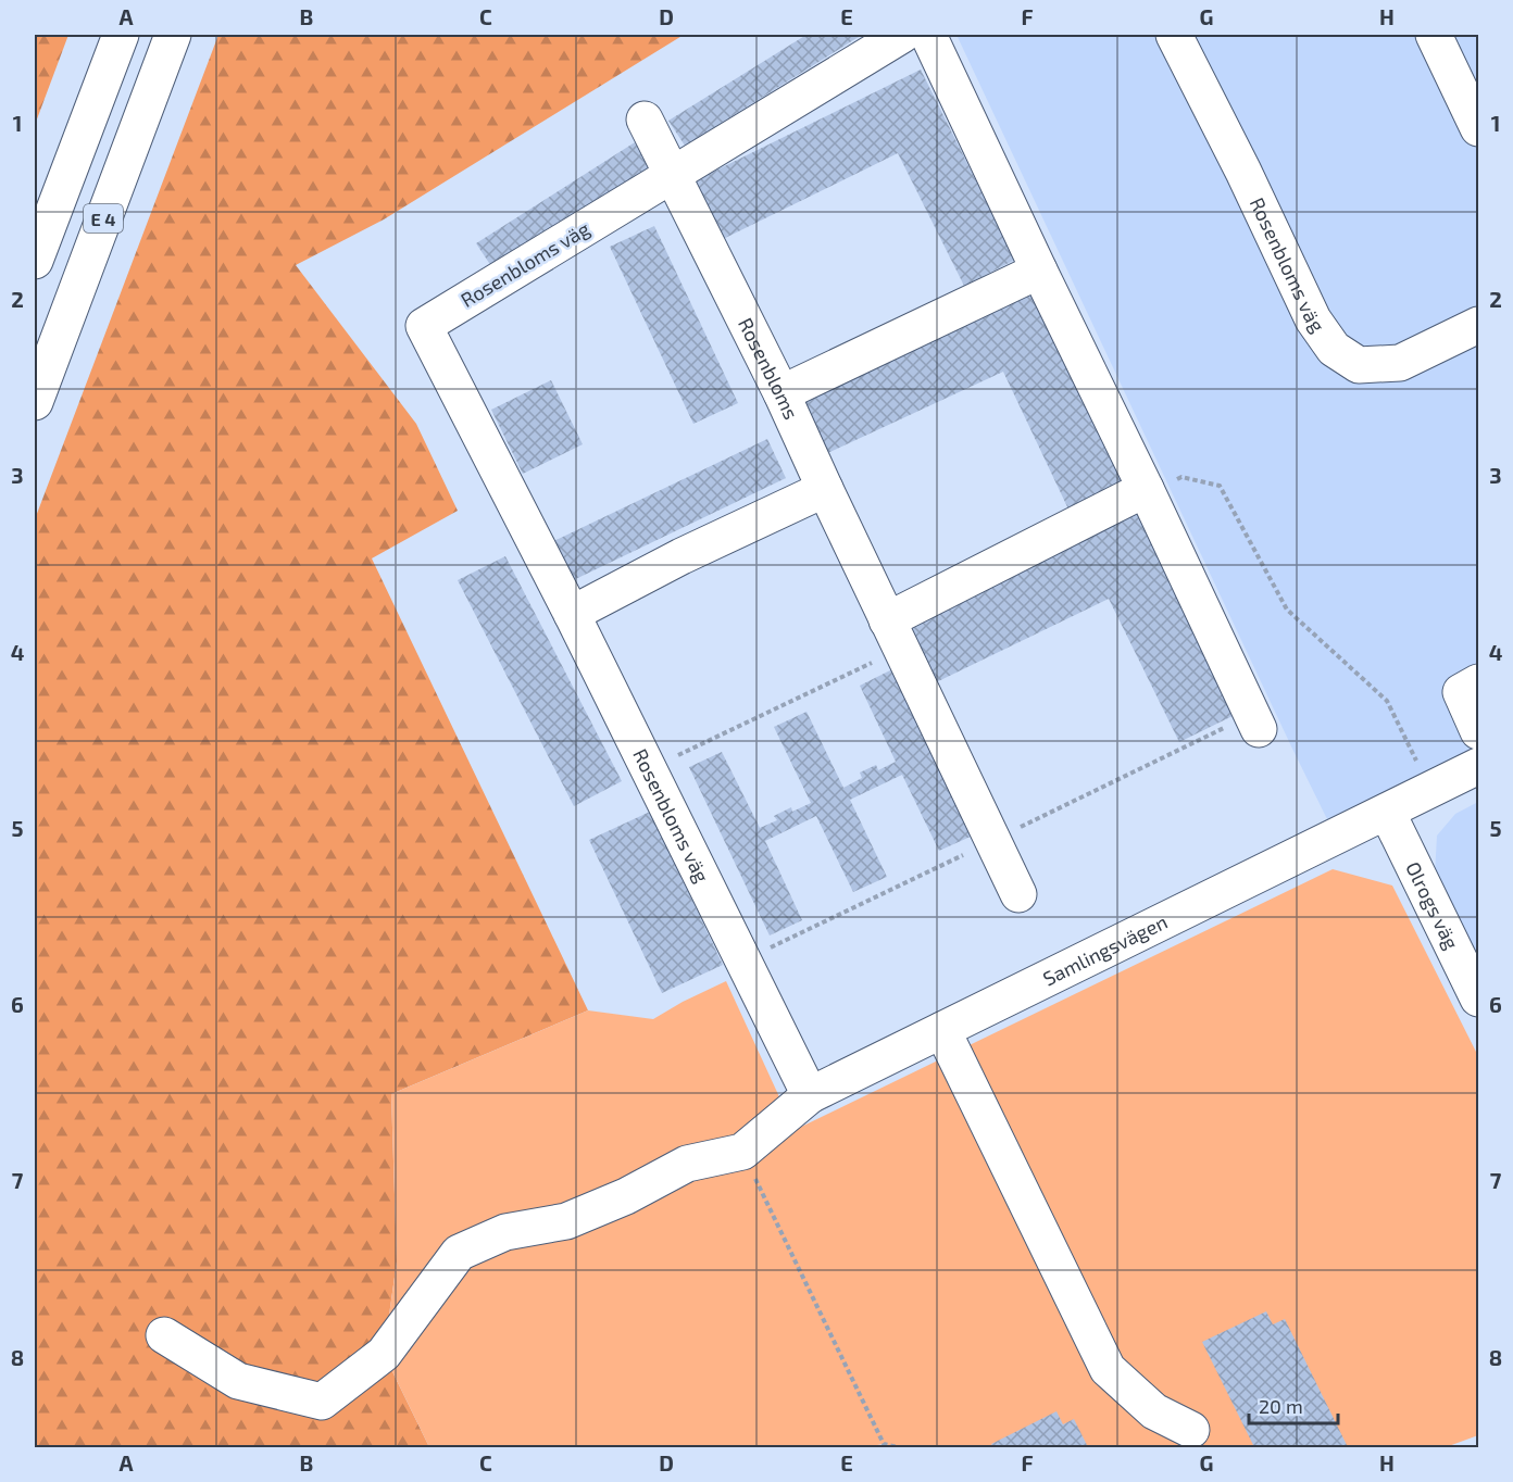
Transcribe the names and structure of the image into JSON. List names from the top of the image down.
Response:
{
  "streets": {
    "main road": [
      "E 4",
      "Rosenbloms väg",
      "Rosenbloms",
      "Olrogs väg",
      "Samlingsvägen"
    ]
  },
  "crossings": [
    ["Rosenbloms väg", "Rosenbloms"],
    ["Rosenbloms väg", "Samlingsvägen"],
    ["Olrogs väg", "Samlingsvägen"]
  ],
  "scale_bar": "20 m",
  "grid": {
    "columns": [
      "A",
      "B",
      "C",
      "D",
      "E",
      "F",
      "G",
      "H"
    ],
    "rows": [
      "1",
      "2",
      "3",
      "4",
      "5",
      "6",
      "7",
      "8"
    ]
  }
}
